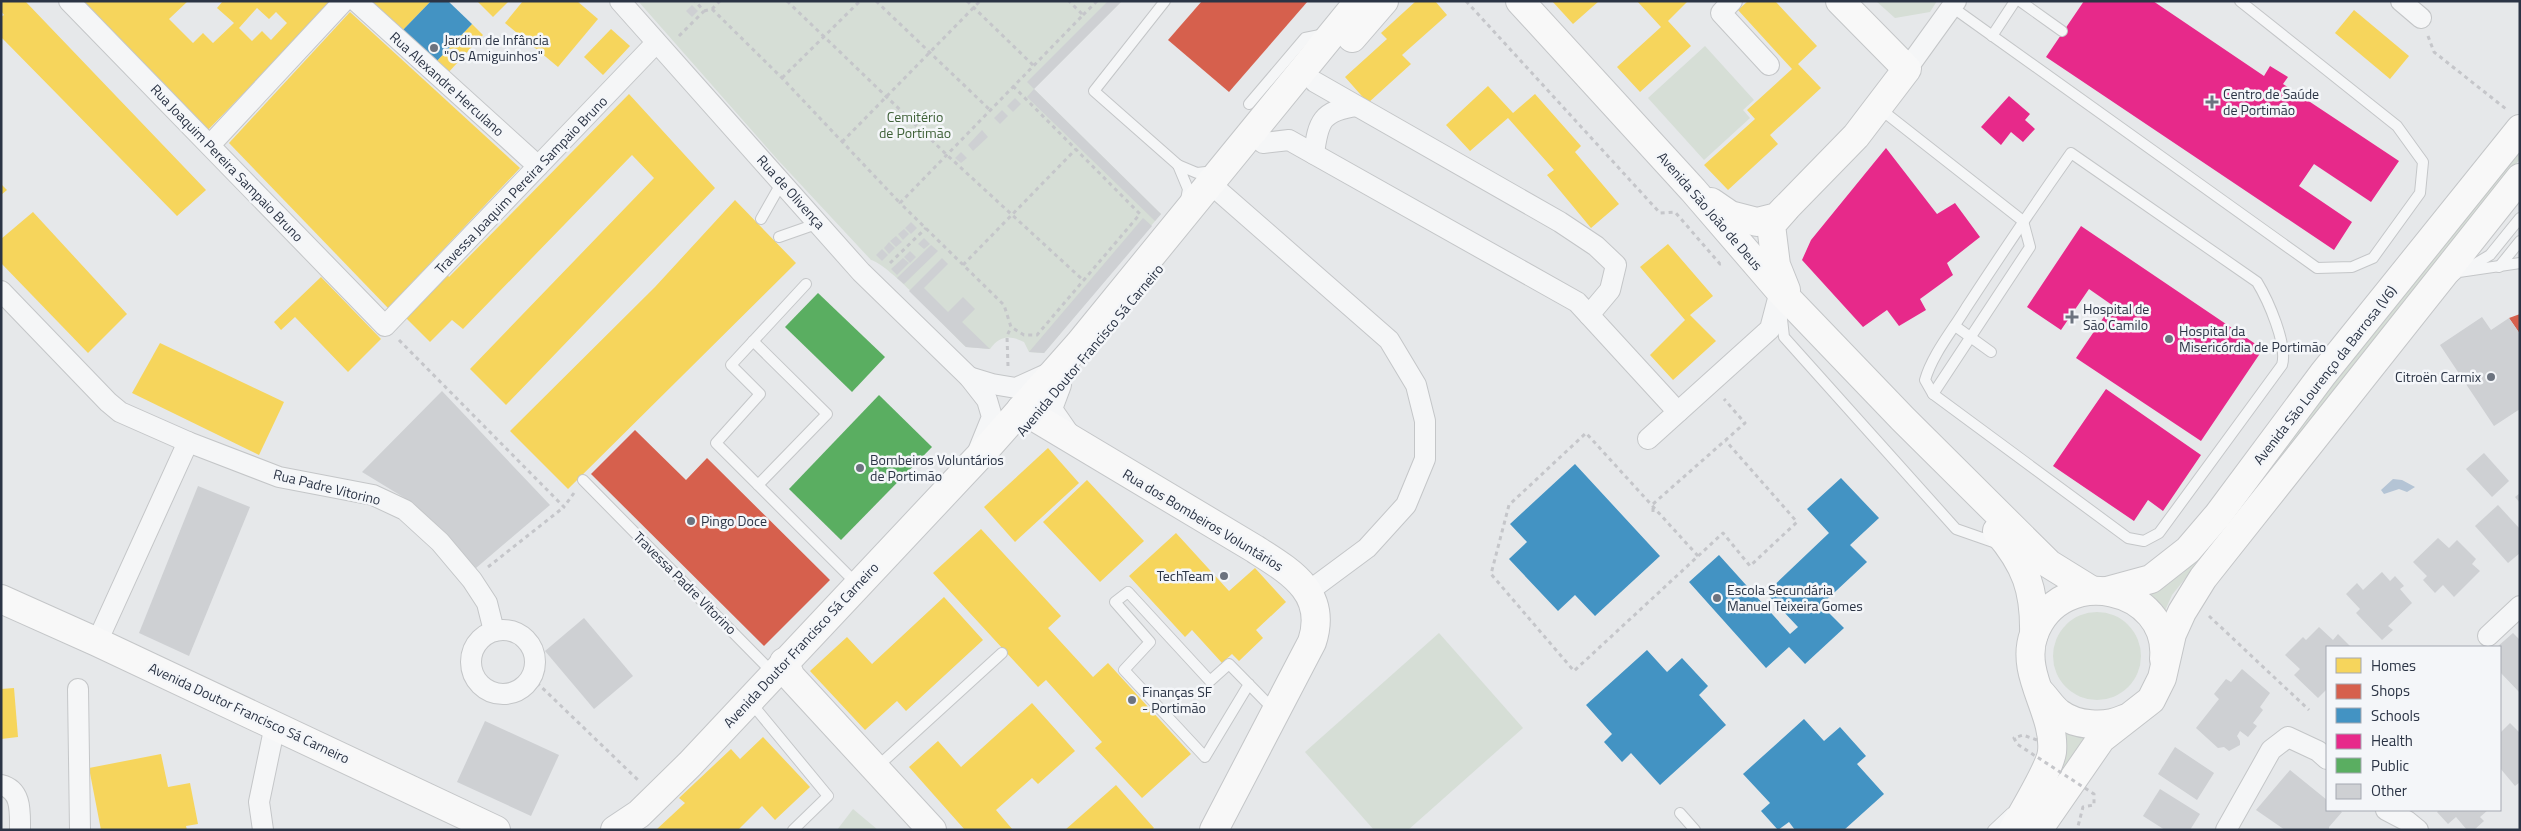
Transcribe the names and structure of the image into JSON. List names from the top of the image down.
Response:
{
  "streets": {
    "street": [
      "Rua Alexandre Herculano",
      "Rua Joaquim Pereira Sampaio Bruno",
      "Travessa Joaquim Pereira Sampaio Bruno",
      "Rua de Olivença",
      "Avenida São João de Deus",
      "Avenida Doutor Francisco Sá Carneiro",
      "Avenida São Lourenço da Barrosa (V6)",
      "Rua Padre Vitorino",
      "Rua dos Bombeiros Voluntários"
    ],
    "lane": ["Travessa Padre Vitorino"]
  },
  "crossings": [
    ["Rua Alexandre Herculano", "Travessa Joaquim Pereira Sampaio Bruno"],
    ["Rua Joaquim Pereira Sampaio Bruno", "Travessa Joaquim Pereira Sampaio Bruno"],
    ["Travessa Joaquim Pereira Sampaio Bruno", "Rua de Olivença"],
    ["Avenida Doutor Francisco Sá Carneiro", "Rua dos Bombeiros Voluntários"],
    ["Avenida Doutor Francisco Sá Carneiro", "Travessa Padre Vitorino"]
  ],
  "parks": ["Cemitério de Portimão"],
  "places": {
    "other": [
      "Jardim de Infância \"Os Amiguinhos\"",
      "Hospital da Misericórdia de Portimão",
      "Citroën Carmix",
      "Bombeiros Voluntários de Portimão",
      "Pingo Doce",
      "TechTeam",
      "Escola Secundária Manuel Teixeira Gomes",
      "Finanças SF - Portimão"
    ],
    "health": ["Centro de Saúde de Portimão", "Hospital de São Camilo"]
  },
  "legend": [
    "Homes",
    "Shops",
    "Schools",
    "Health",
    "Public",
    "Other"
  ]
}
